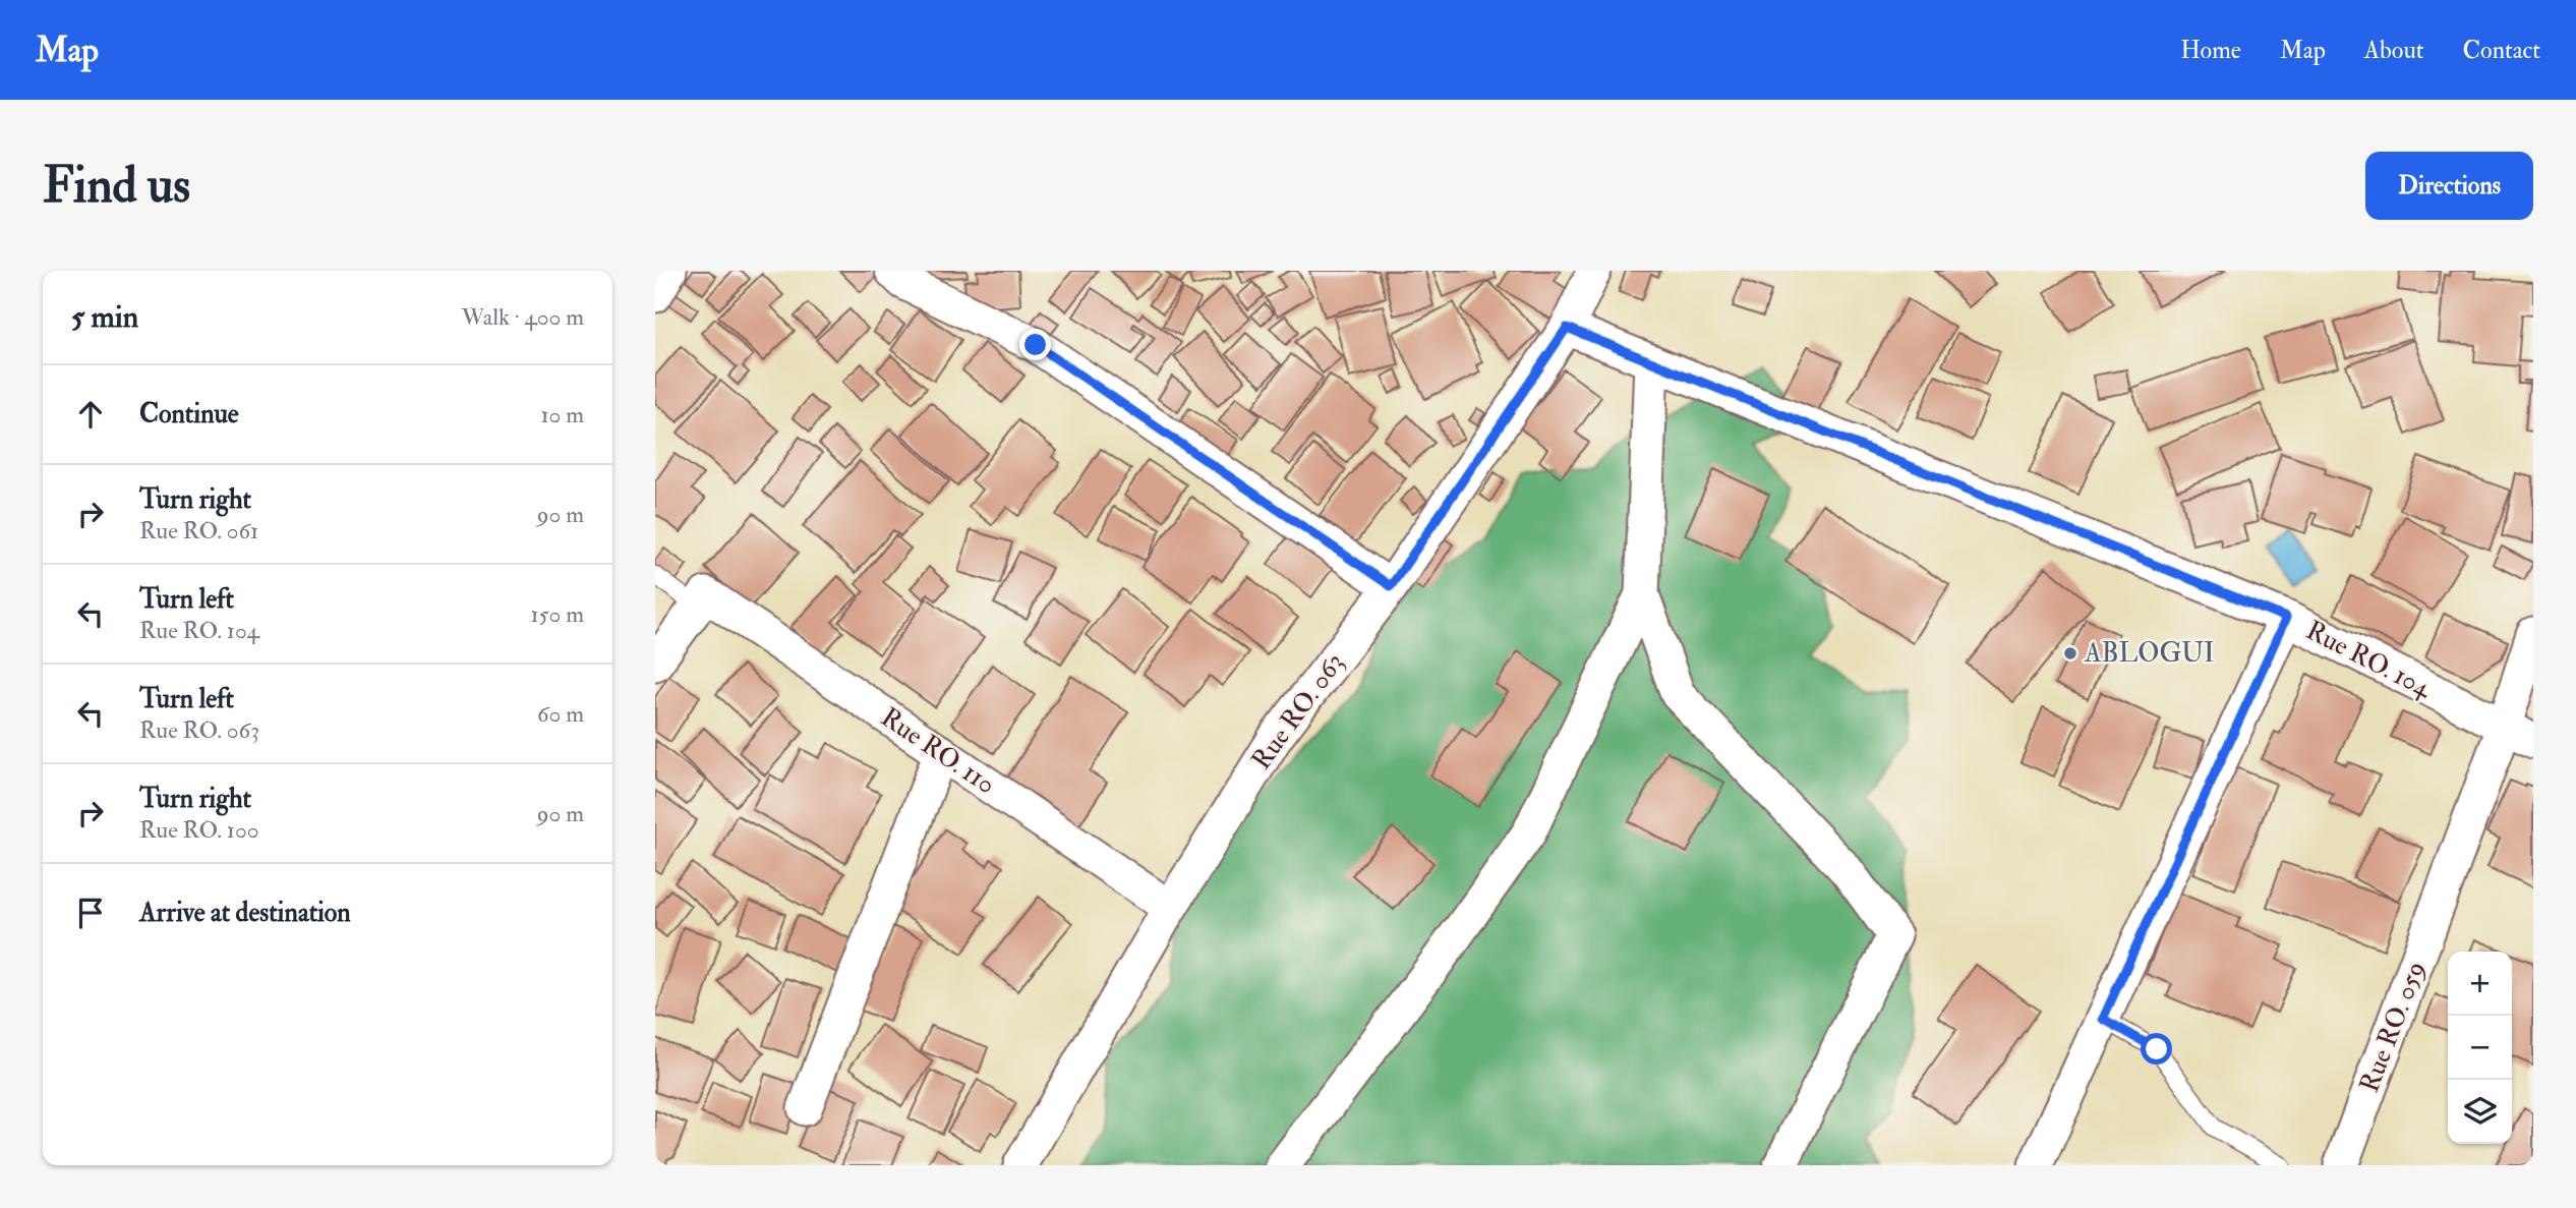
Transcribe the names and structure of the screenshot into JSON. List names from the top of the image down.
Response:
{
  "streets": {
    "street": [
      "Rue RO. 104",
      "Rue RO. 063",
      "Rue RO. 110",
      "Rue RO. 059"
    ]
  },
  "crossings": [
    ["Rue RO. 104", "Rue RO. 063"],
    ["Rue RO. 104", "Rue RO. 059"],
    ["Rue RO. 063", "Rue RO. 110"]
  ],
  "places": ["ABLOGUI"],
  "page": {
    "header": "Map",
    "nav": [
      "Home",
      "Map",
      "About",
      "Contact"
    ],
    "buttons": "Directions",
    "title": "Find us",
    "heading": ["5 min", "Walk · 400 m"],
    "list": [
      ["Continue", "10 m"],
      ["Turn right", "Rue RO. 061", "90 m"],
      ["Turn left", "Rue RO. 104", "150 m"],
      ["Turn left", "Rue RO. 063", "60 m"],
      ["Turn right", "Rue RO. 100", "90 m"],
      "Arrive at destination"
    ],
    "map_buttons": ["+", "−"]
  }
}
